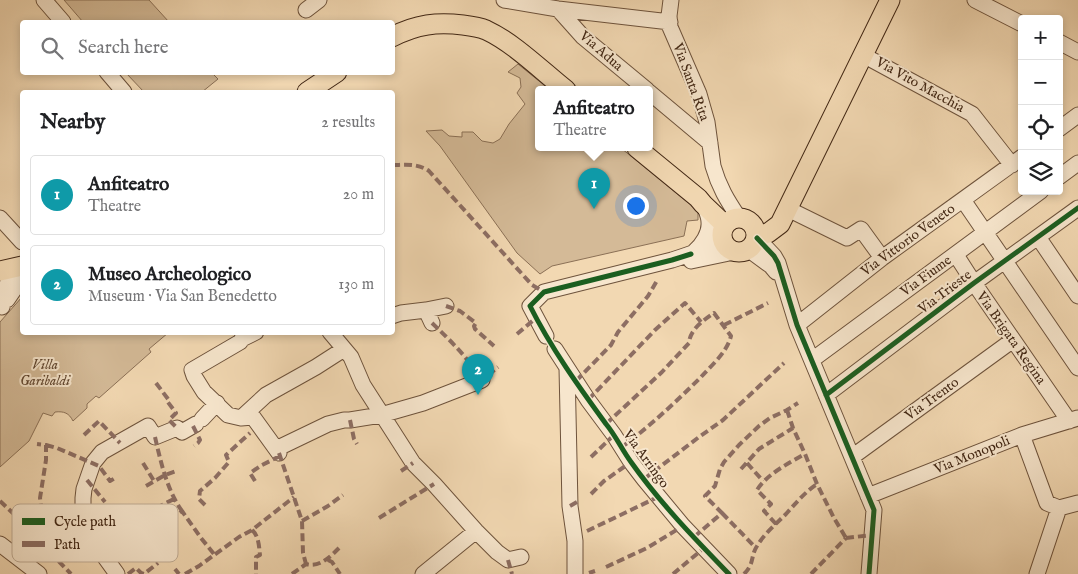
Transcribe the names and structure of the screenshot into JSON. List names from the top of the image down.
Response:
{
  "streets": {
    "street": [
      "Via Adua",
      "Via Santa Rita",
      "Via Vito Macchia",
      "Via Vittorio Veneto",
      "Via Fiume",
      "Via Trieste",
      "Via Brigata Regina",
      "Via Trento",
      "Via Monopoli",
      "Via Arringo"
    ]
  },
  "crossings": [
    ["Via Adua", "Via Santa Rita"],
    ["Via Vito Macchia", "Via Vittorio Veneto"],
    ["Via Fiume", "Via Brigata Regina"],
    ["Via Trieste", "Via Brigata Regina"],
    ["Via Brigata Regina", "Via Trento"],
    ["Via Brigata Regina", "Via Monopoli"]
  ],
  "parks": ["Villa Garibaldi"],
  "legend": ["Cycle path", "Path"],
  "page": {
    "map_buttons": ["+", "−"],
    "search": "Search here",
    "popup": ["Anfiteatro", "Theatre"],
    "heading": ["Nearby", "2 results"],
    "list": [
      {
        "mark": "1",
        "name": "Anfiteatro",
        "note": "Theatre",
        "value": "20 m"
      },
      {
        "mark": "2",
        "name": "Museo Archeologico",
        "note": "Museum · Via San Benedetto",
        "value": "130 m"
      }
    ],
    "pins": ["1", "2"]
  }
}
